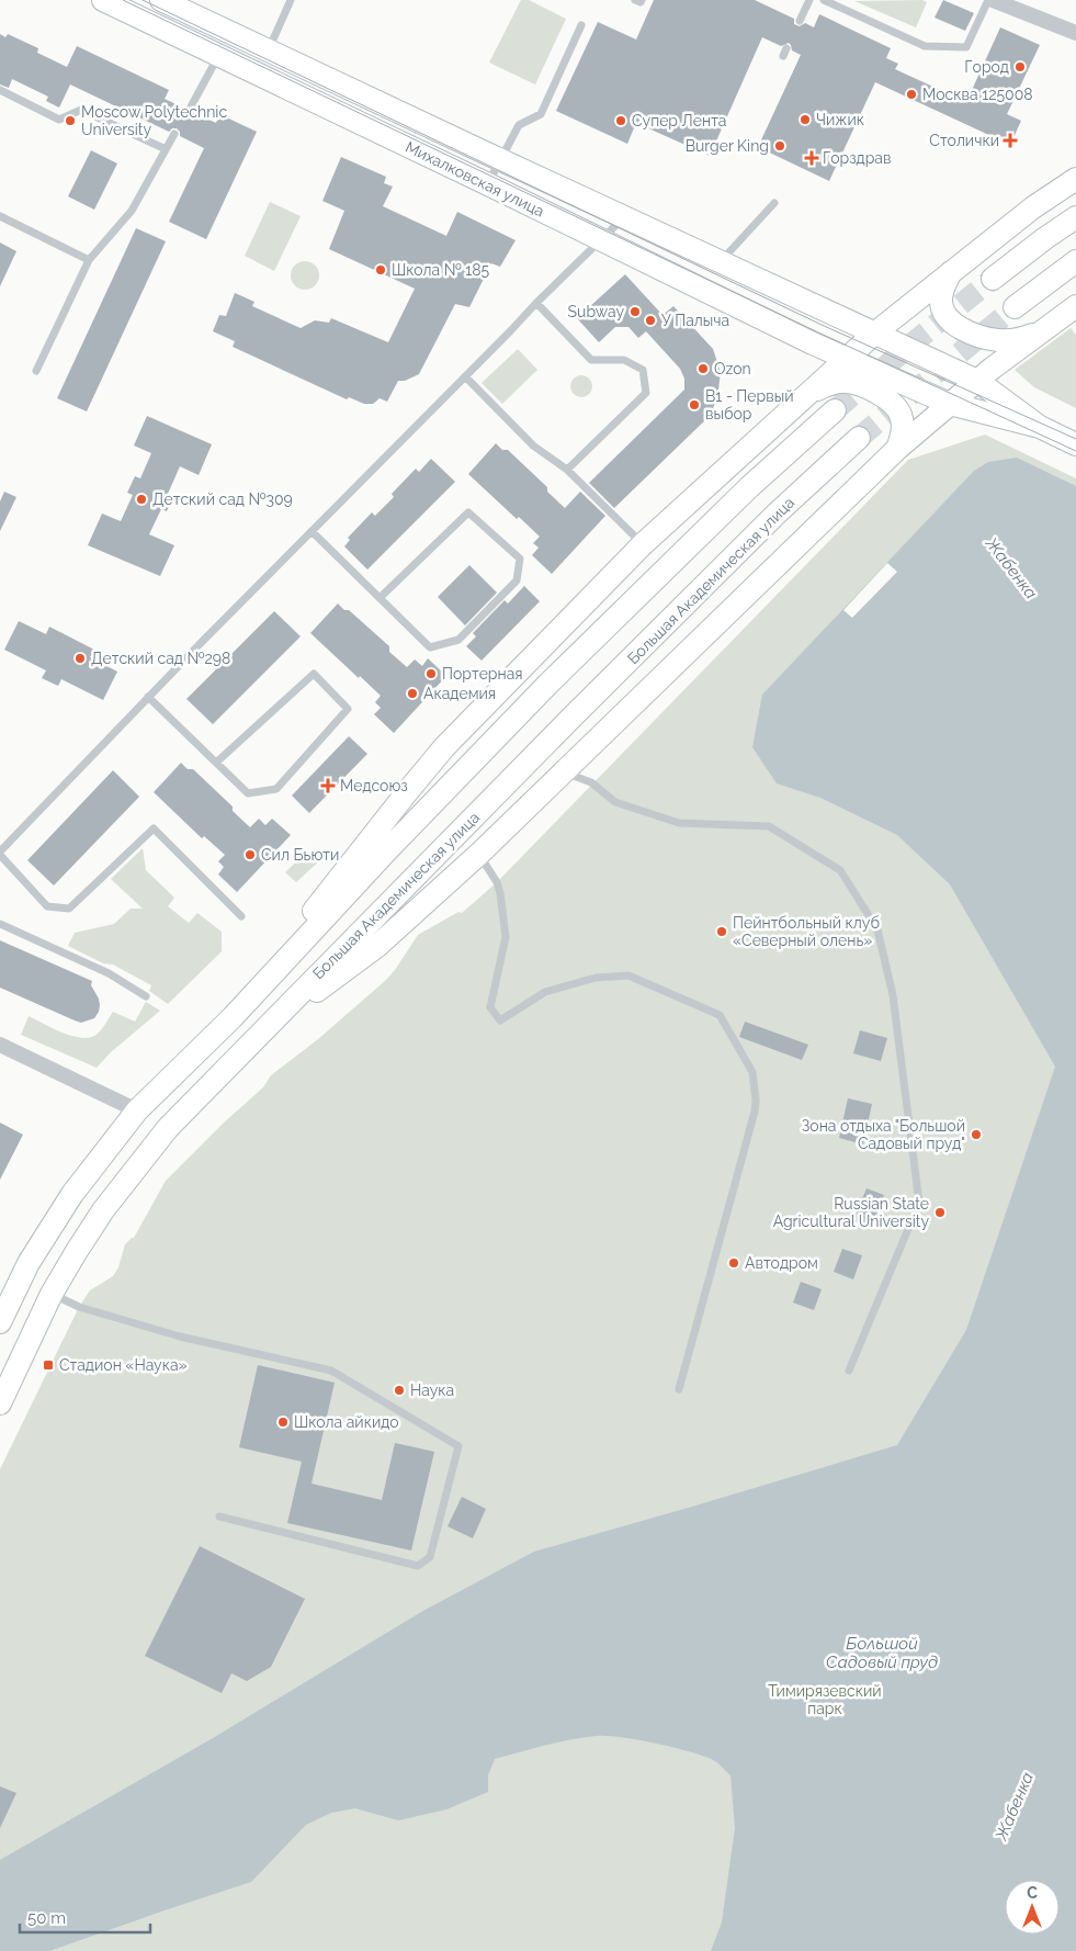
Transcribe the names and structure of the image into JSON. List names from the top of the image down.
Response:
{
  "streets": {
    "main road": ["Михалковская улица", "Большая Академическая улица"]
  },
  "water": ["Жабенка", "Большой Садовый пруд"],
  "parks": ["Тимирязевский парк"],
  "places": {
    "other": [
      "Город",
      "Москва 125008",
      "Чижик",
      "Moscow Polytechnic University",
      "Супер Лента",
      "Burger King",
      "Школа № 185",
      "Subway",
      "У Палыча",
      "Ozon",
      "В1 - Первый выбор",
      "Детский сад №309",
      "Детский сад №298",
      "Портерная",
      "Академия",
      "Сил Бьюти",
      "Пейнтбольный клуб «Северный олень»",
      "Зона отдыха \"Большой Садовый пруд\"",
      "Russian State Agricultural University",
      "Автодром",
      "Наука",
      "Школа айкидо"
    ],
    "health": ["Столички", "Горздрав", "Медсоюз"],
    "transit": ["Стадион «Наука»"]
  },
  "scale_bar": "50 m",
  "north": "top"
}
